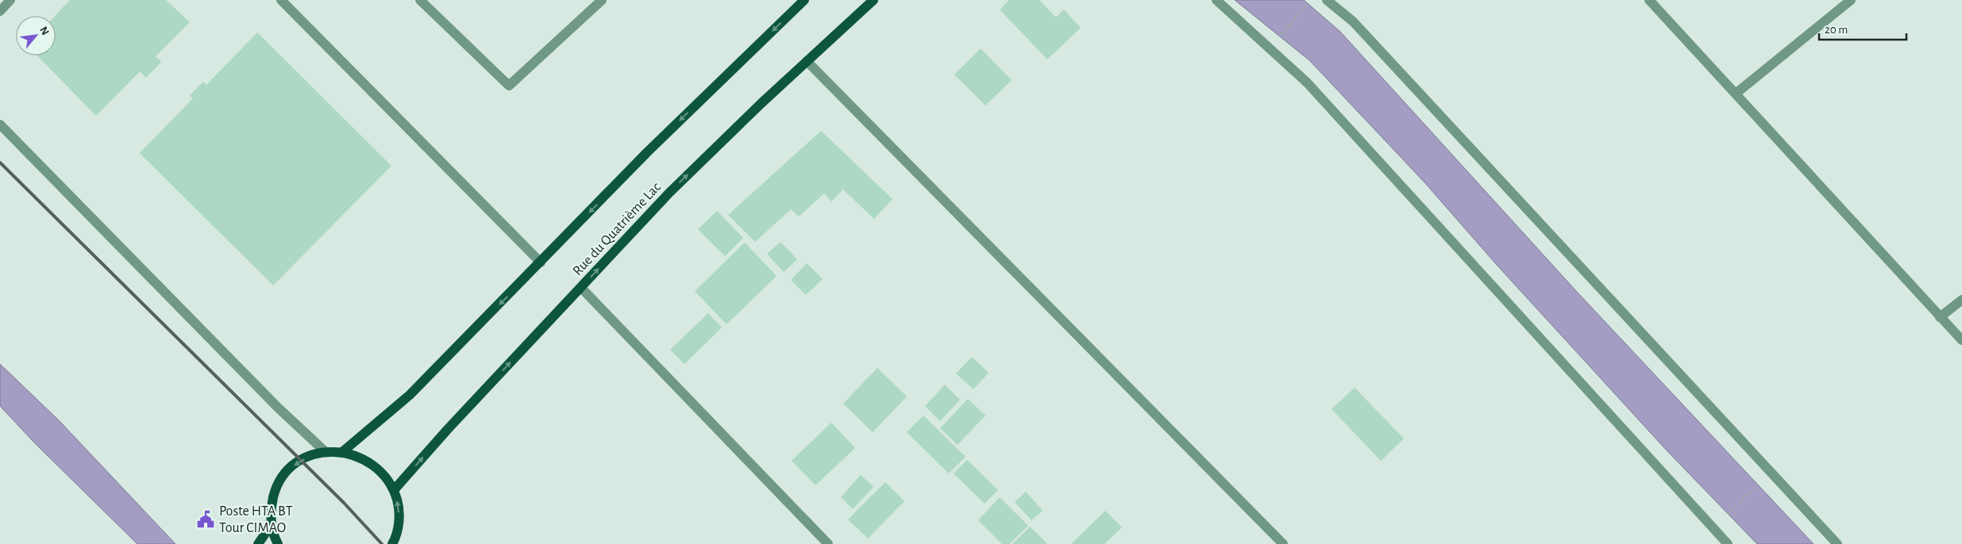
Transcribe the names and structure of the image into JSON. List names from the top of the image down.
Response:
{
  "streets": {
    "main road": ["Rue du Quatrième Lac"]
  },
  "places": {
    "public building": ["Poste HTA BT Tour CIMAO"]
  },
  "scale_bar": "20 m",
  "north": "top right"
}
